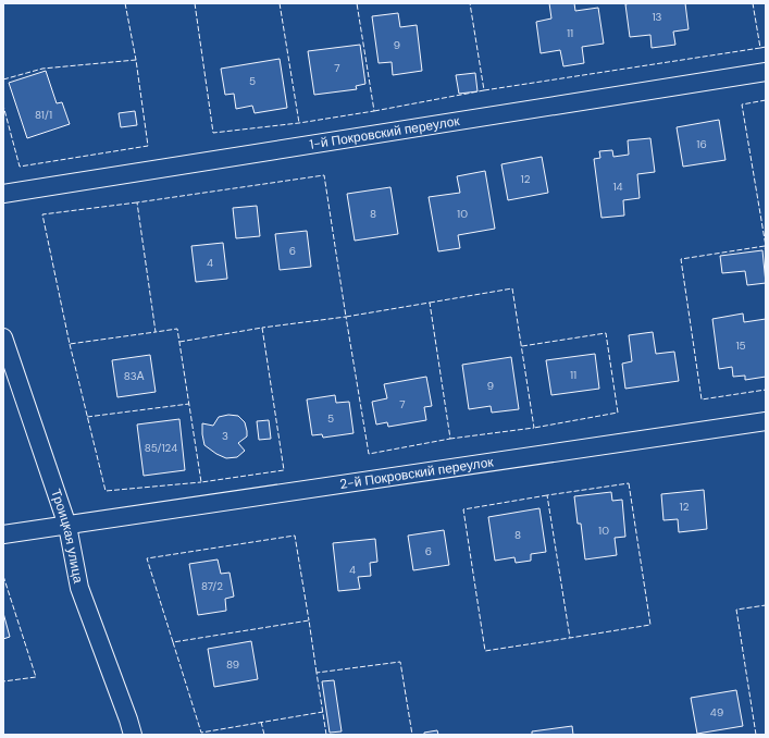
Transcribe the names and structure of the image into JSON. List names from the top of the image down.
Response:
{
  "streets": {
    "street": ["1-й Покровский переулок", "2-й Покровский переулок", "Троицкая улица"]
  },
  "crossings": [
    ["2-й Покровский переулок", "Троицкая улица"]
  ],
  "house_numbers": [
    "13",
    "11",
    "9",
    "7",
    "5",
    "81/1",
    "16",
    "12",
    "14",
    "8",
    "10",
    "6",
    "4",
    "15",
    "11",
    "83А",
    "9",
    "7",
    "5",
    "3",
    "85/124",
    "12",
    "10",
    "8",
    "6",
    "4",
    "87/2",
    "89",
    "49"
  ]
}
